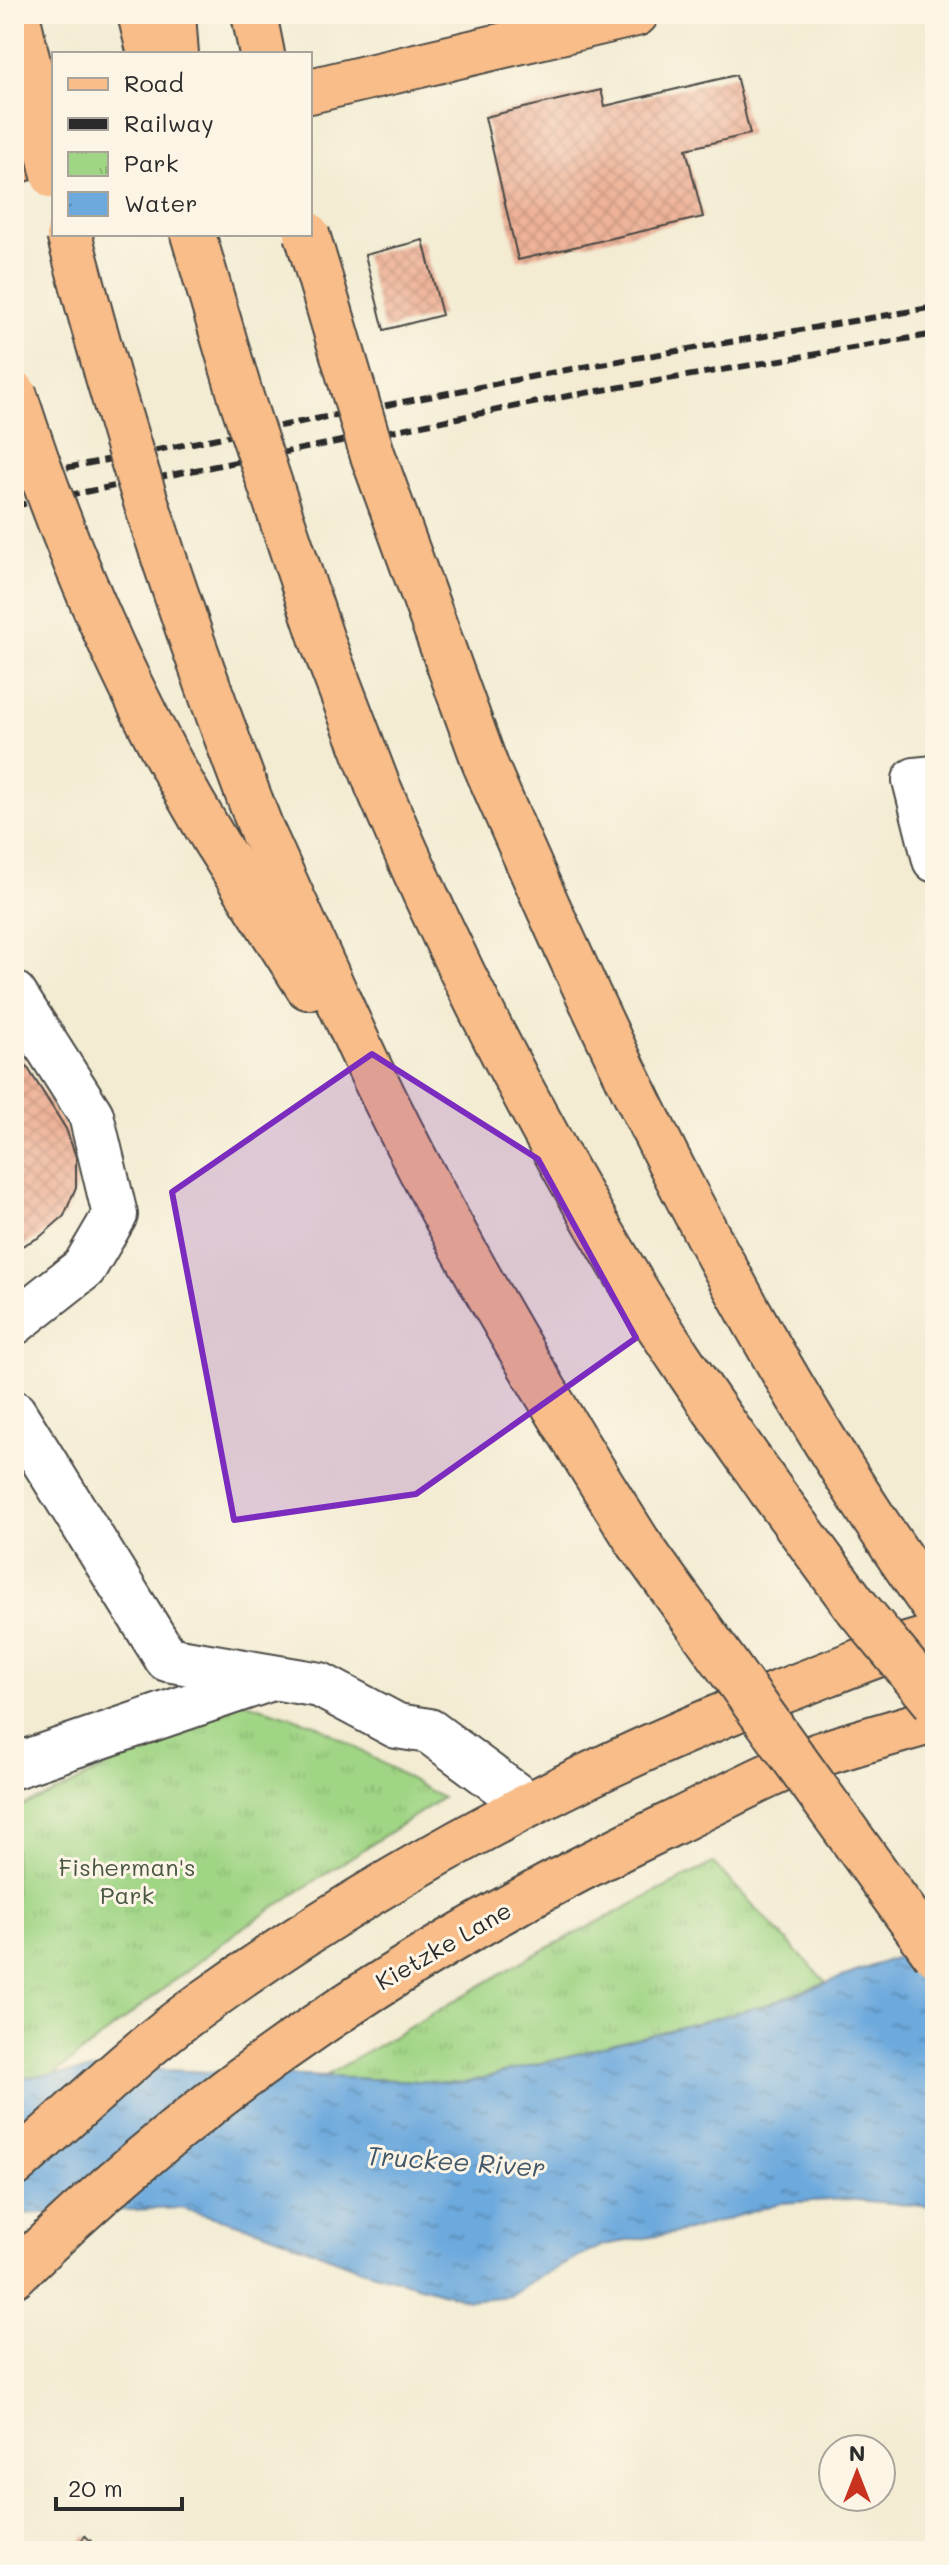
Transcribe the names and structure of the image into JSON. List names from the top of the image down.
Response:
{
  "streets": {
    "main road": ["Kietzke Lane"]
  },
  "water": ["Truckee River"],
  "parks": ["Fisherman's Park"],
  "legend": [
    "Road",
    "Railway",
    "Park",
    "Water"
  ],
  "scale_bar": "20 m",
  "north": "top"
}
